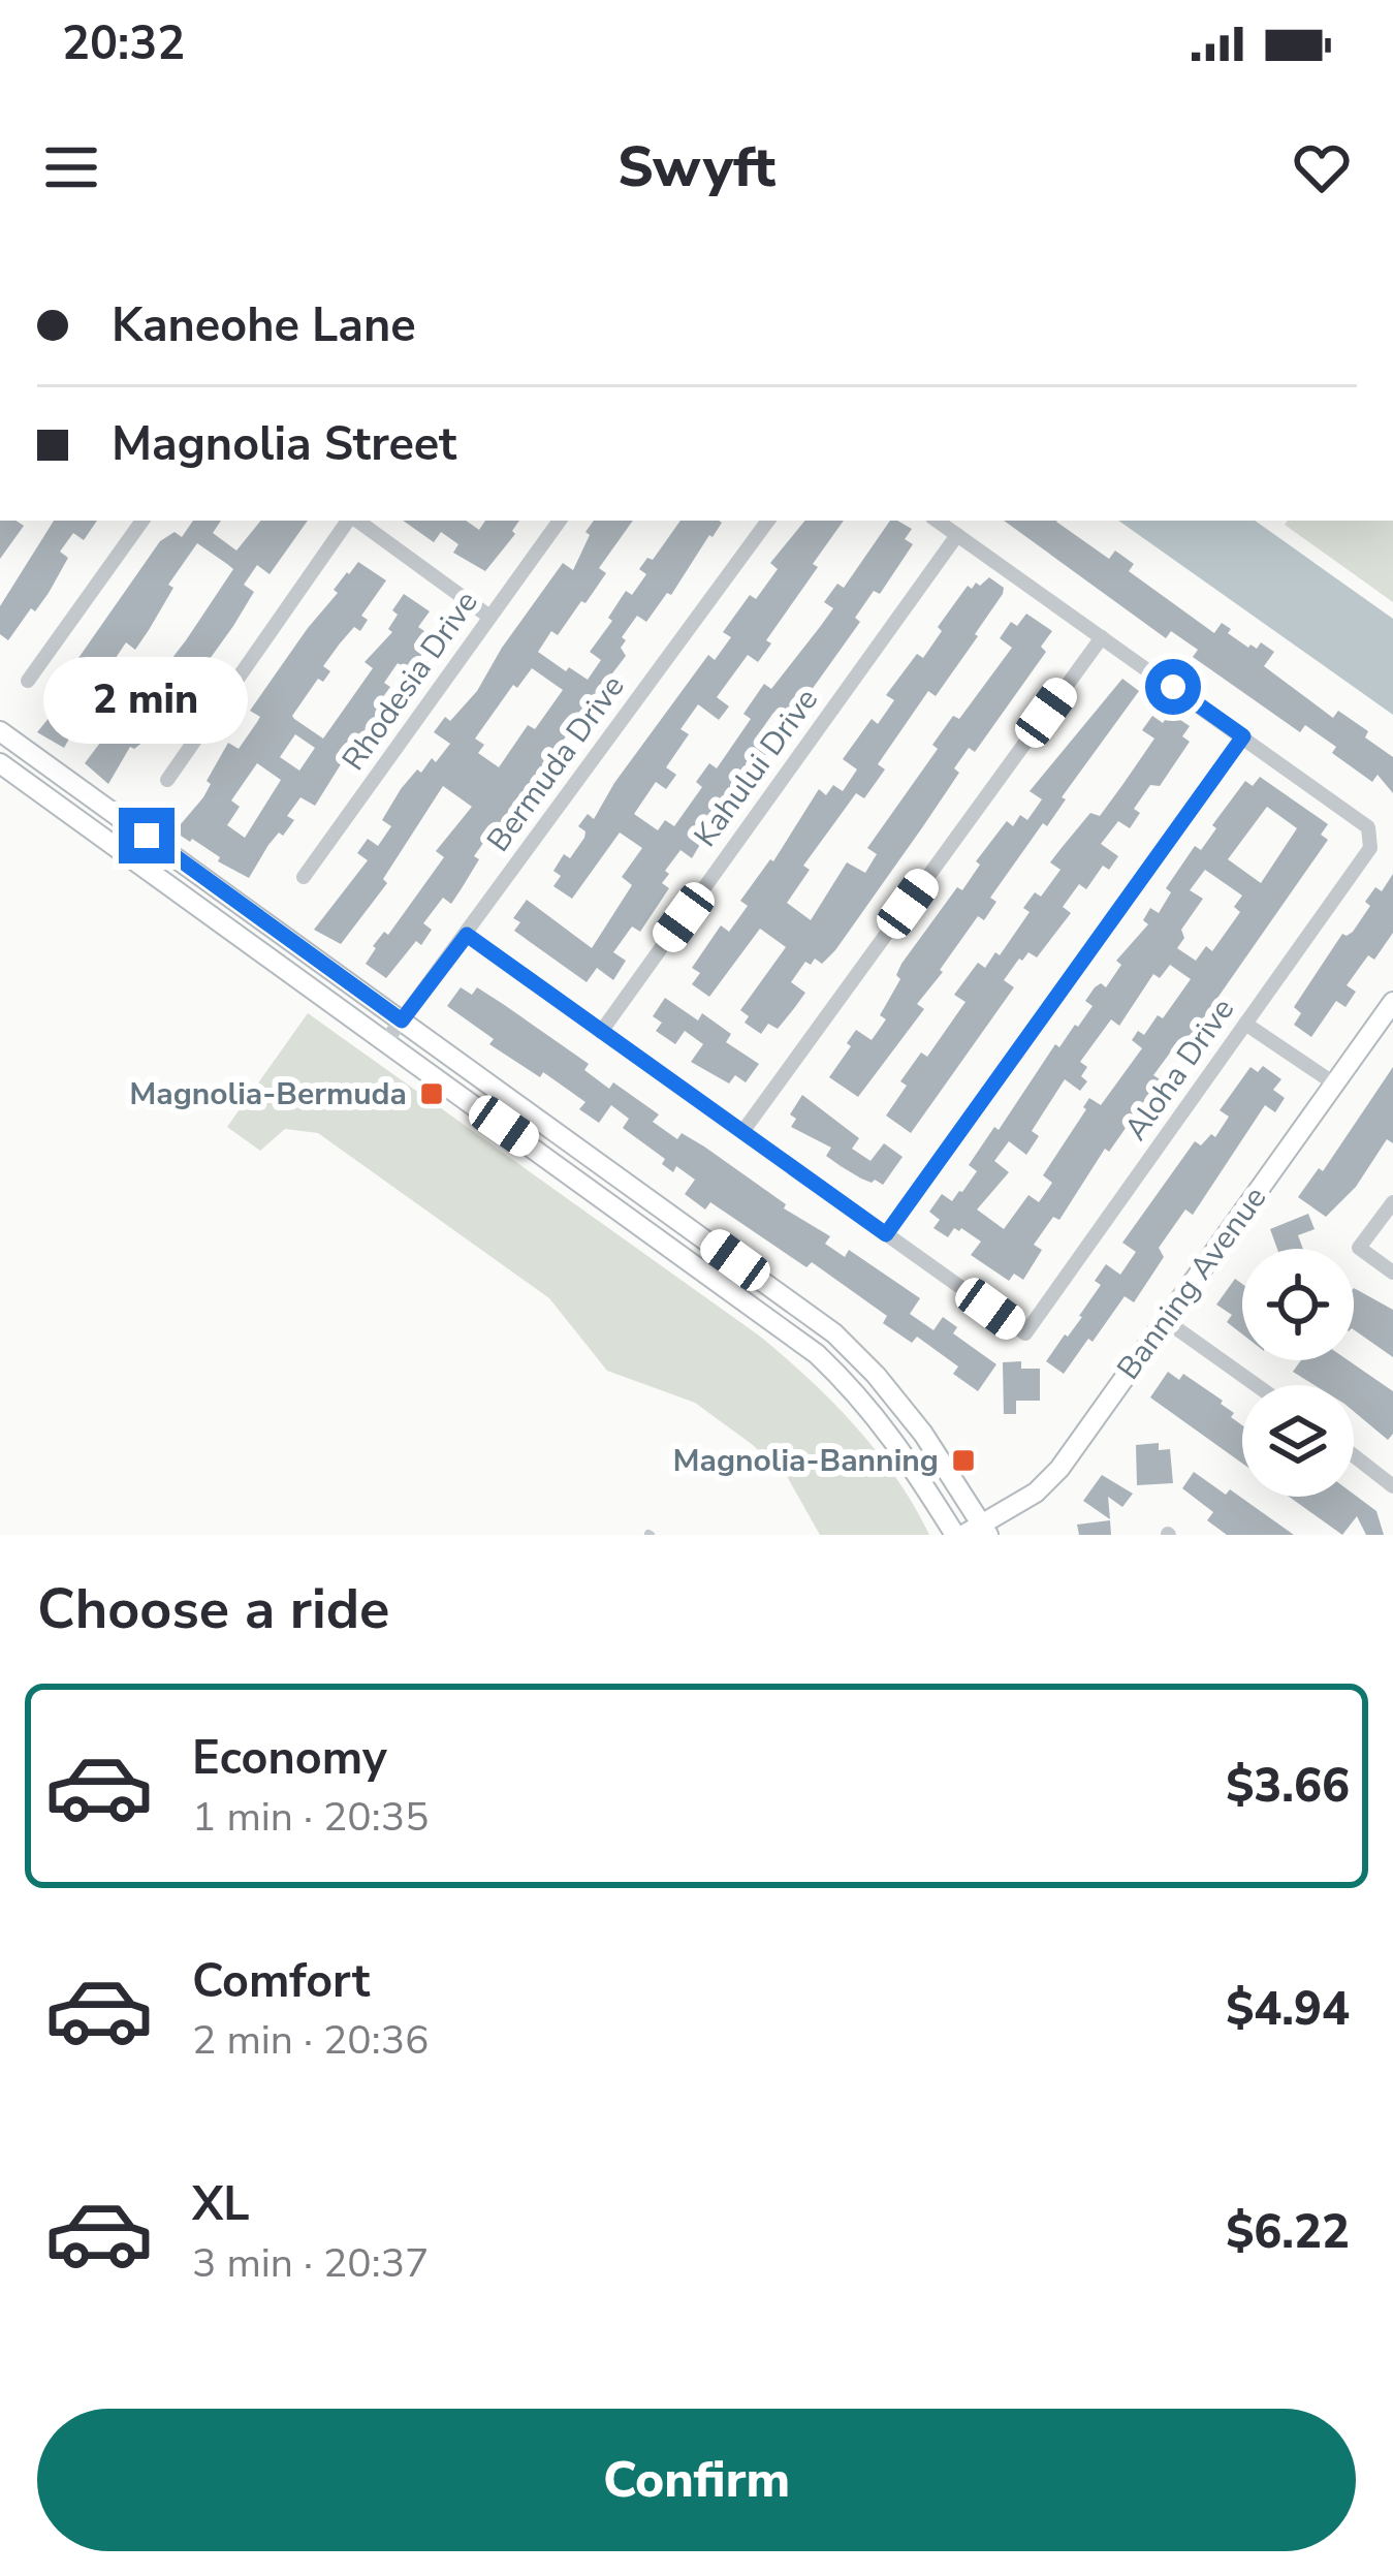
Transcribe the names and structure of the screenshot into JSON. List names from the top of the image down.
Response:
{
  "streets": {
    "main road": ["Banning Avenue"],
    "street": [
      "Rhodesia Drive",
      "Bermuda Drive",
      "Kahului Drive",
      "Aloha Drive"
    ]
  },
  "places": {
    "transit": ["Magnolia-Bermuda", "Magnolia-Banning"]
  },
  "page": {
    "status": "20:32",
    "header": "Swyft",
    "banner": ["Kaneohe Lane", "Magnolia Street"],
    "bubble": "2 min",
    "heading": "Choose a ride",
    "list": [
      {
        "name": "Economy",
        "note": "1 min · 20:35",
        "value": "$3.66"
      },
      {
        "name": "Comfort",
        "note": "2 min · 20:36",
        "value": "$4.94"
      },
      {
        "name": "XL",
        "note": "3 min · 20:37",
        "value": "$6.22"
      }
    ],
    "buttons": "Confirm"
  }
}
